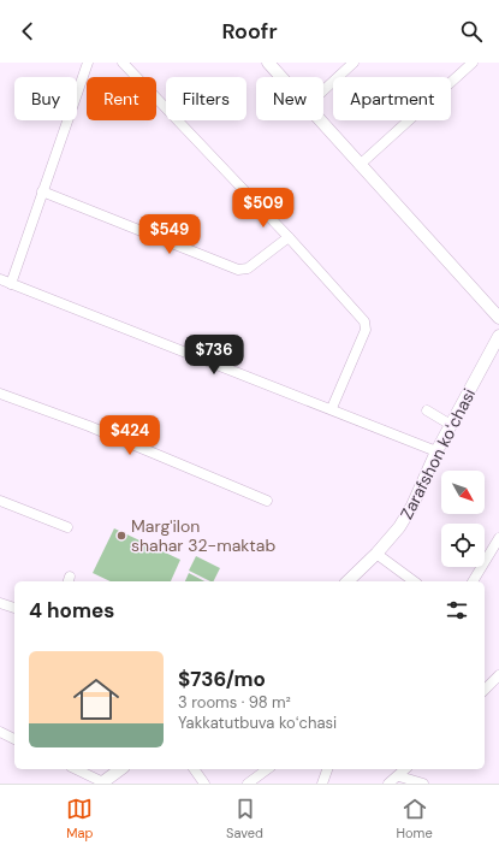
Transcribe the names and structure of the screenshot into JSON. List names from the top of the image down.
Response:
{
  "streets": {
    "main road": ["Zarafshon koʻchasi"]
  },
  "places": ["Marg'ilon shahar 32-maktab"],
  "north": "bottom right",
  "page": {
    "header": "Roofr",
    "chip": [
      "Buy",
      "Rent",
      "Filters",
      "New",
      "Apartment"
    ],
    "price": [
      "$509",
      "$549",
      "$736",
      "$424"
    ],
    "heading": "4 homes",
    "list": [
      {
        "name": "$736/mo",
        "note": "3 rooms · 98 m² · Yakkatutbuva koʻchasi"
      }
    ],
    "tabs": ["Map", "Saved", "Home"]
  }
}
